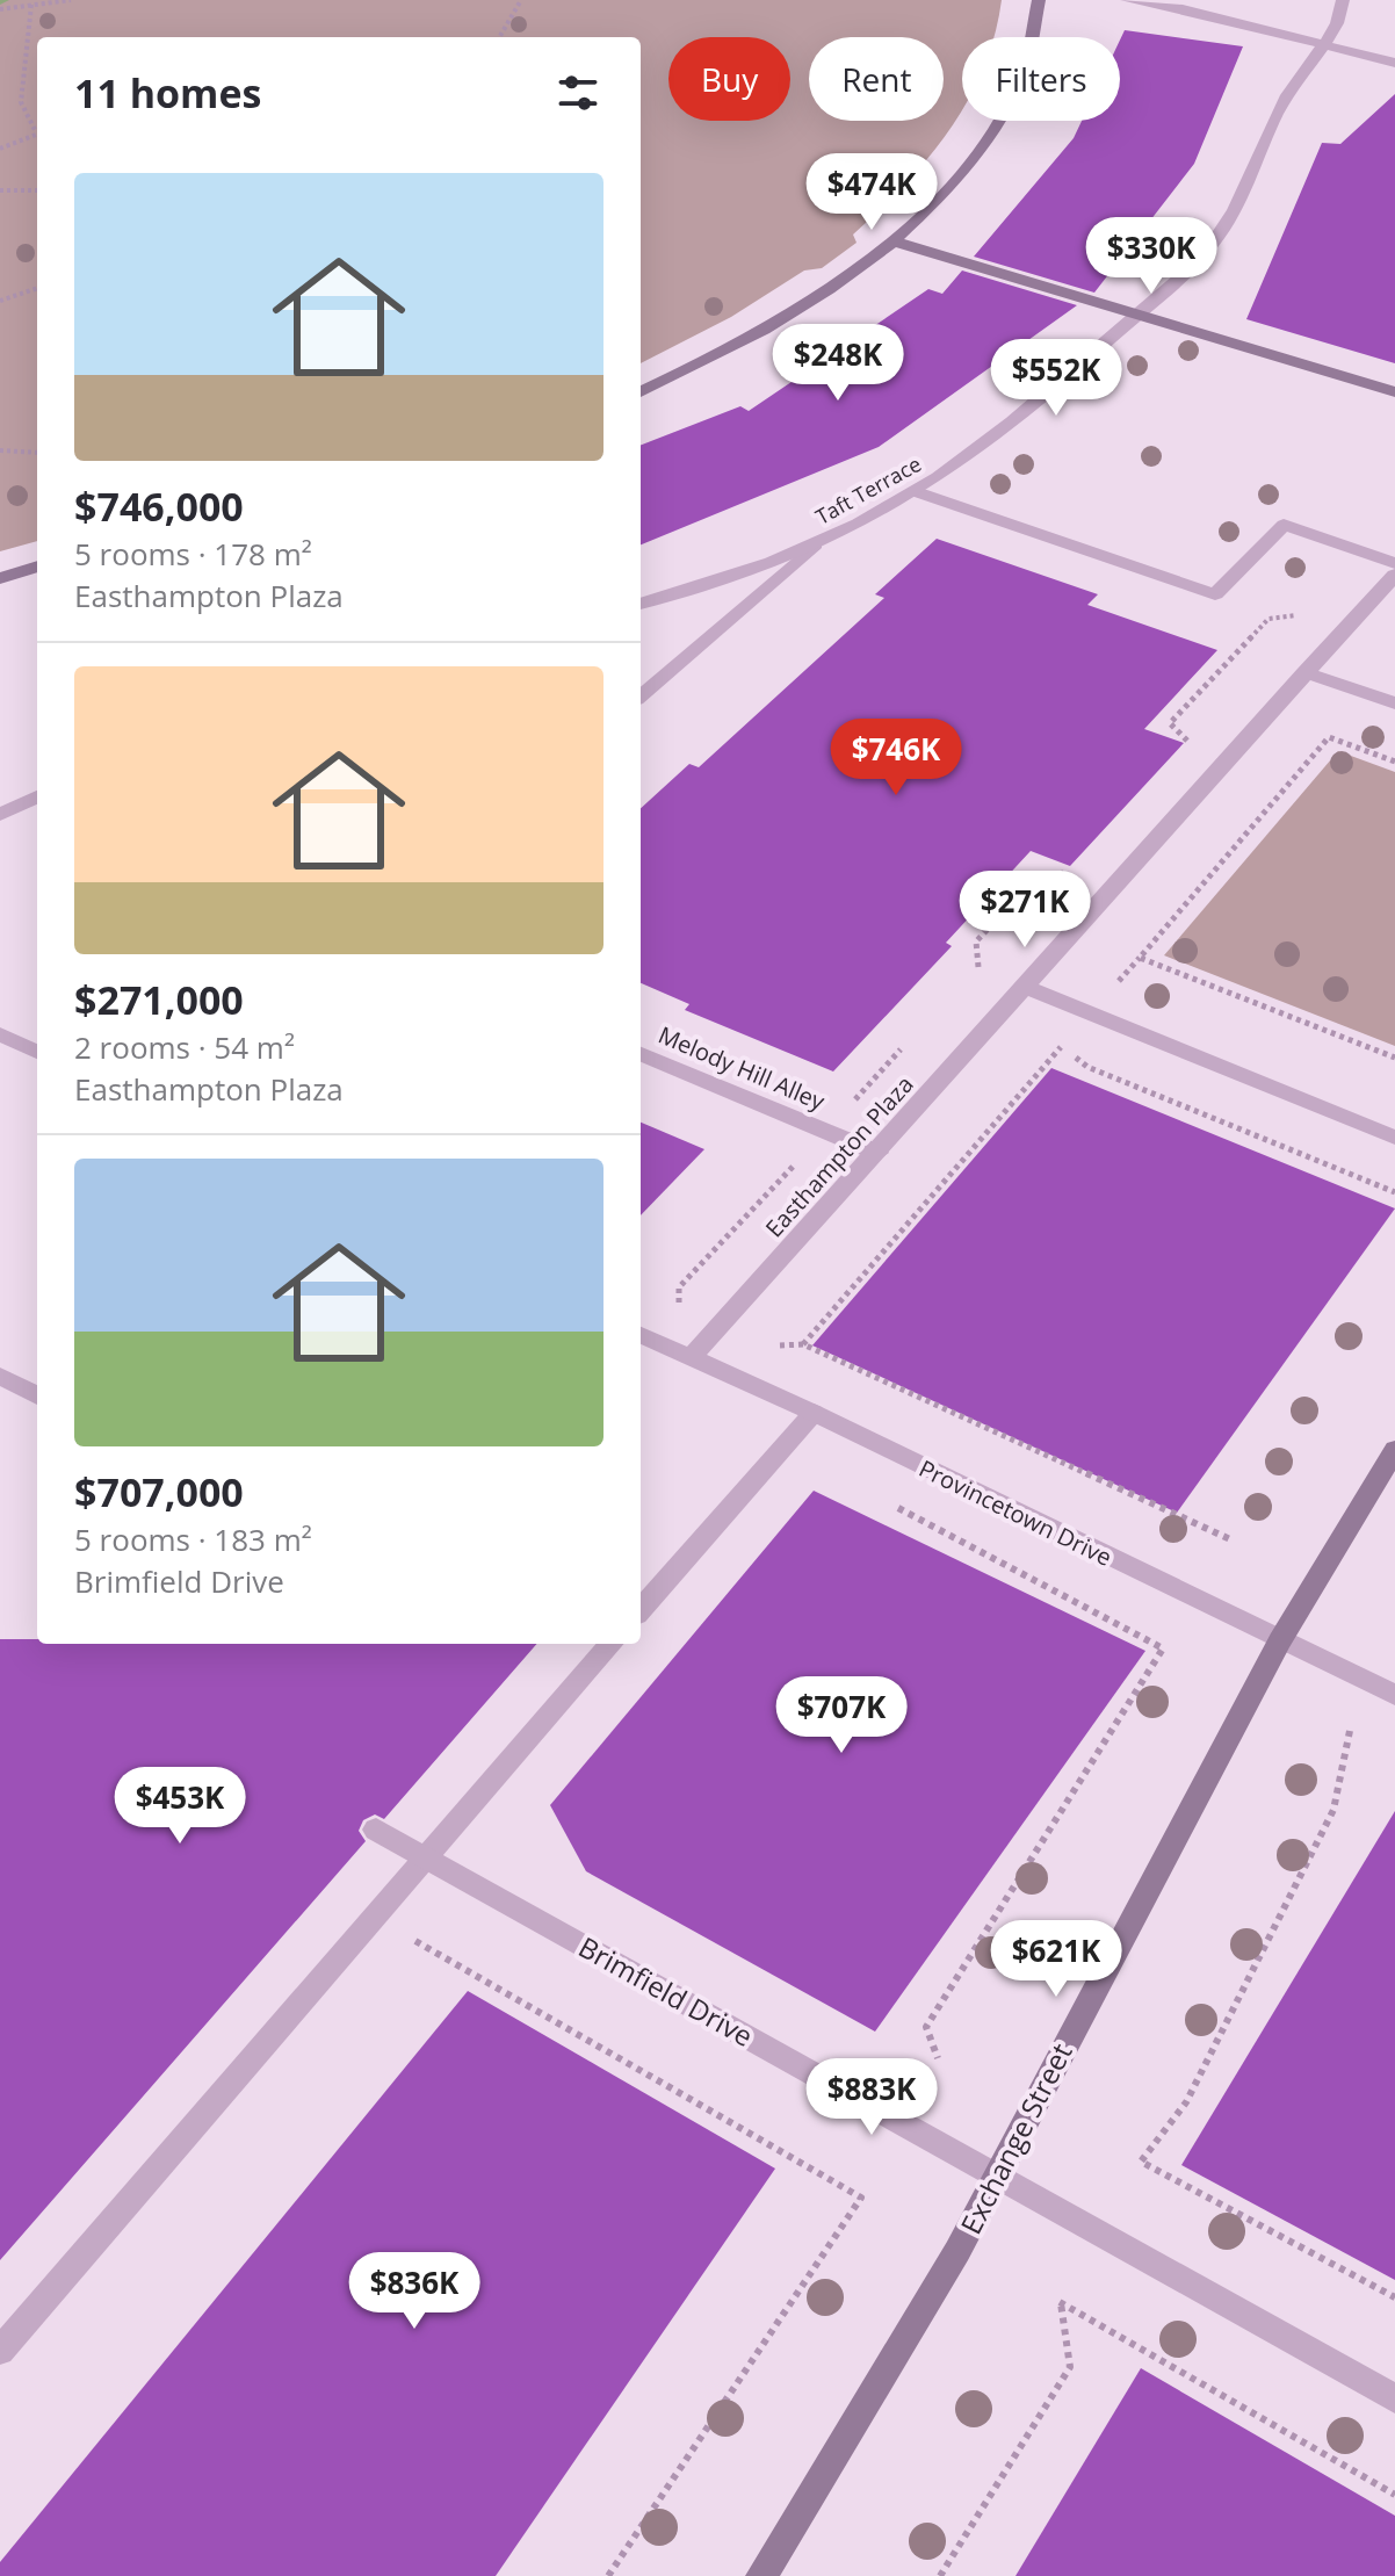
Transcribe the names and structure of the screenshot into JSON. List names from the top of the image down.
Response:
{
  "streets": {
    "street": [
      "Taft Terrace",
      "Melody Hill Alley",
      "Easthampton Plaza",
      "Provincetown Drive",
      "Brimfield Drive",
      "Exchange Street"
    ]
  },
  "crossings": [
    ["Melody Hill Alley", "Easthampton Plaza"],
    ["Easthampton Plaza", "Provincetown Drive"],
    ["Provincetown Drive", "Exchange Street"],
    ["Brimfield Drive", "Exchange Street"]
  ],
  "page": {
    "chip": ["Buy", "Rent", "Filters"],
    "heading": "11 homes",
    "list": [
      {
        "name": "$746,000",
        "note": "5 rooms · 178 m² · Easthampton Plaza"
      },
      {
        "name": "$271,000",
        "note": "2 rooms · 54 m² · Easthampton Plaza"
      },
      {
        "name": "$707,000",
        "note": "5 rooms · 183 m² · Brimfield Drive"
      }
    ],
    "price": [
      "$474K",
      "$330K",
      "$248K",
      "$552K",
      "$746K",
      "$271K",
      "$707K",
      "$453K",
      "$621K",
      "$883K",
      "$836K"
    ]
  }
}
